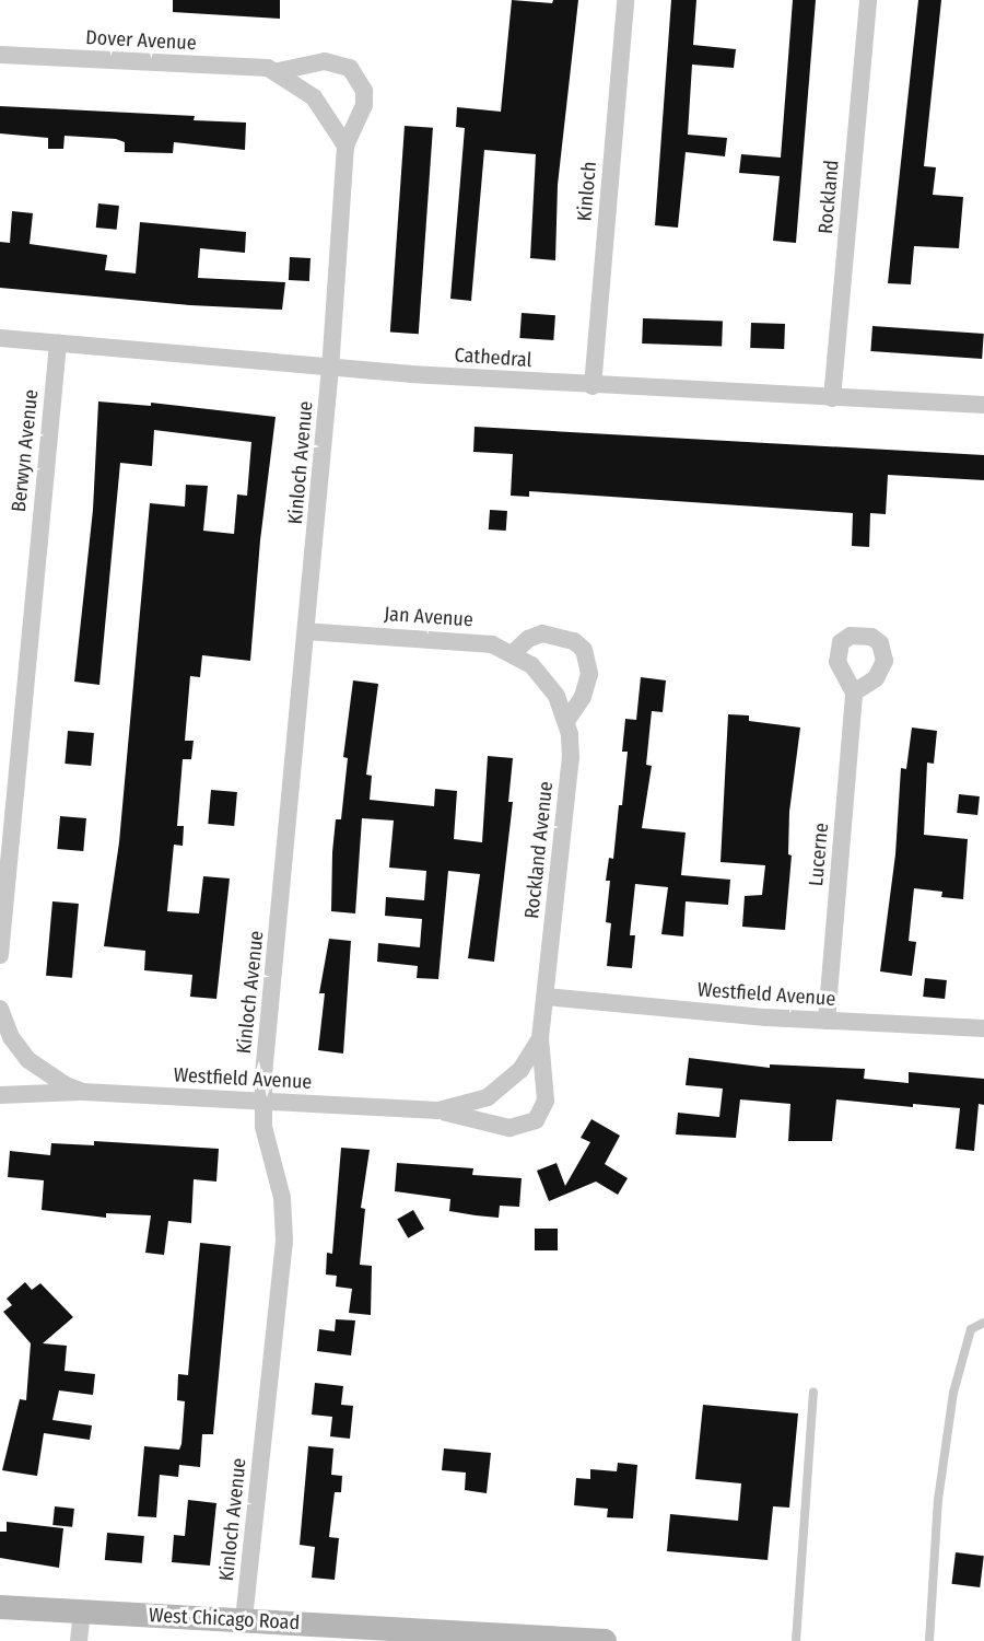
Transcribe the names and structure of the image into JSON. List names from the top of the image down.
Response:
{
  "streets": {
    "street": [
      "Dover Avenue",
      "Kinloch",
      "Rockland",
      "Cathedral",
      "Berwyn Avenue",
      "Kinloch Avenue",
      "Jan Avenue",
      "Rockland Avenue",
      "Lucerne",
      "Westfield Avenue",
      "West Chicago Road"
    ]
  },
  "crossings": [
    ["Dover Avenue", "Cathedral"],
    ["Dover Avenue", "Kinloch Avenue"],
    ["Kinloch", "Cathedral"],
    ["Rockland", "Cathedral"],
    ["Cathedral", "Berwyn Avenue"],
    ["Cathedral", "Kinloch Avenue"],
    ["Kinloch Avenue", "Jan Avenue"],
    ["Kinloch Avenue", "Westfield Avenue"],
    ["Kinloch Avenue", "West Chicago Road"],
    ["Jan Avenue", "Rockland Avenue"],
    ["Rockland Avenue", "Westfield Avenue"],
    ["Lucerne", "Westfield Avenue"]
  ]
}
